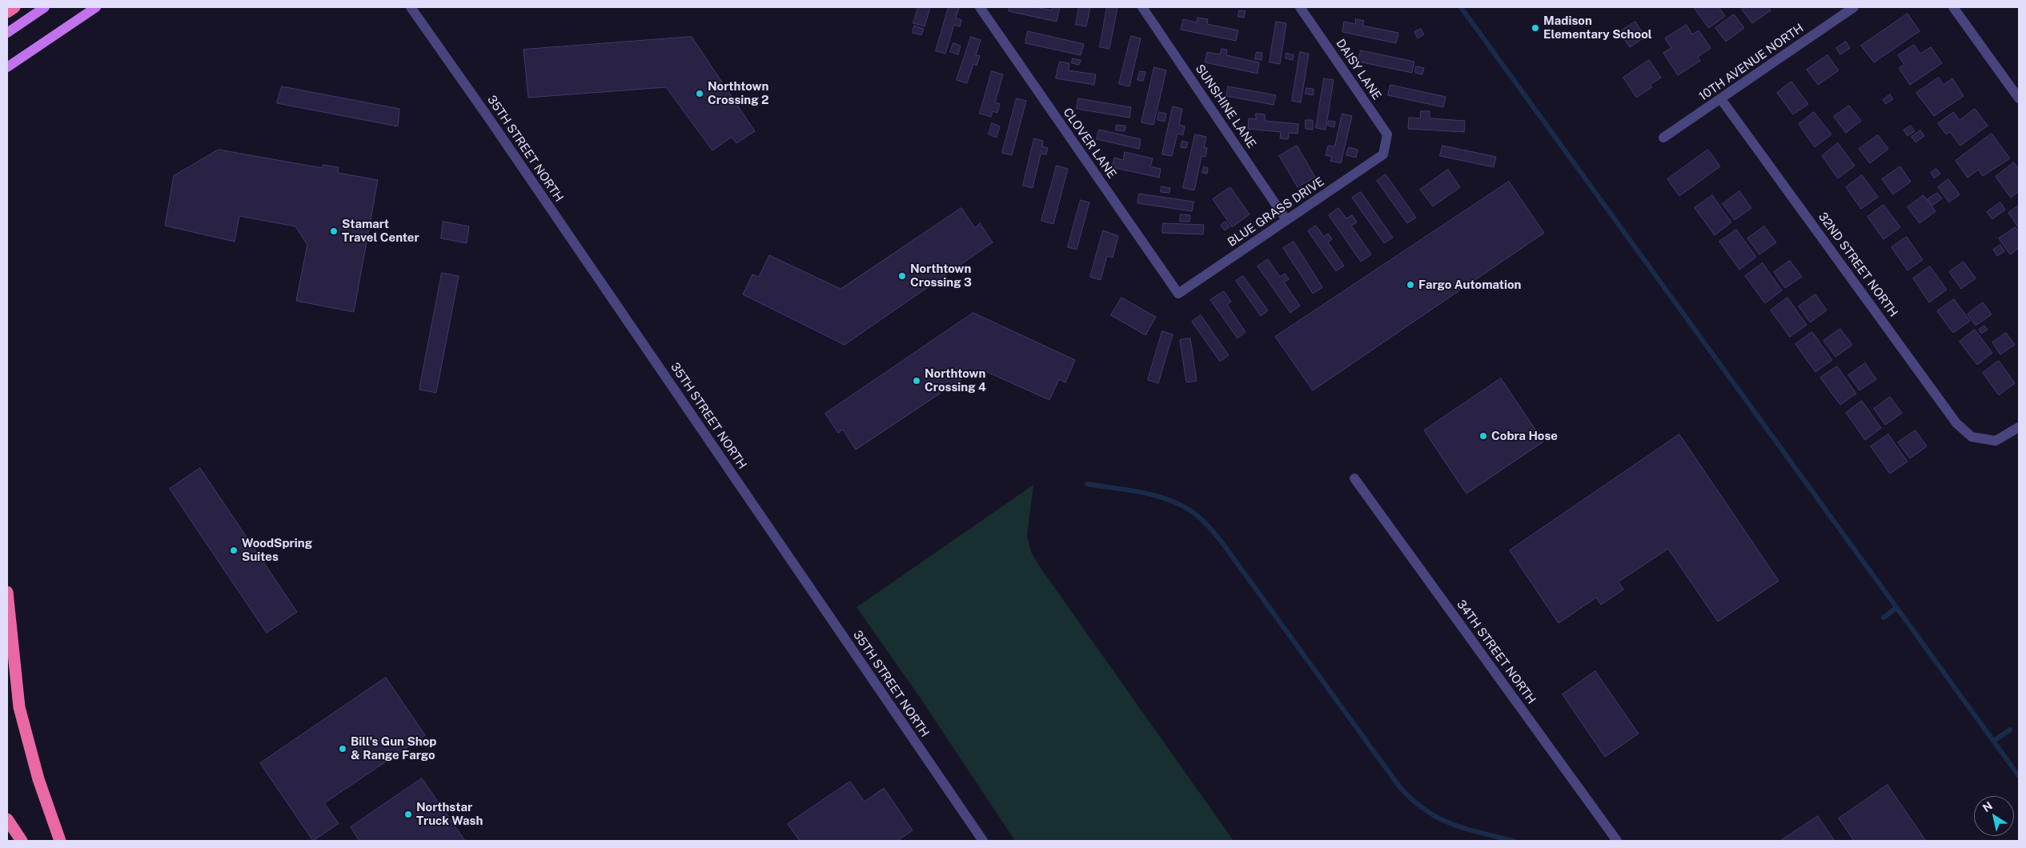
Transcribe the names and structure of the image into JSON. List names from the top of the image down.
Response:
{
  "streets": {
    "street": [
      "10TH AVENUE NORTH",
      "DAISY LANE",
      "SUNSHINE LANE",
      "CLOVER LANE",
      "35TH STREET NORTH",
      "BLUE GRASS DRIVE",
      "32ND STREET NORTH",
      "34TH STREET NORTH"
    ]
  },
  "crossings": [
    ["10TH AVENUE NORTH", "32ND STREET NORTH"],
    ["DAISY LANE", "BLUE GRASS DRIVE"],
    ["SUNSHINE LANE", "BLUE GRASS DRIVE"],
    ["CLOVER LANE", "BLUE GRASS DRIVE"]
  ],
  "places": [
    "Madison Elementary School",
    "Northtown Crossing 2",
    "Stamart Travel Center",
    "Northtown Crossing 3",
    "Fargo Automation",
    "Northtown Crossing 4",
    "Cobra Hose",
    "WoodSpring Suites",
    "Bill's Gun Shop & Range Fargo",
    "Northstar Truck Wash"
  ],
  "north": "top left"
}
